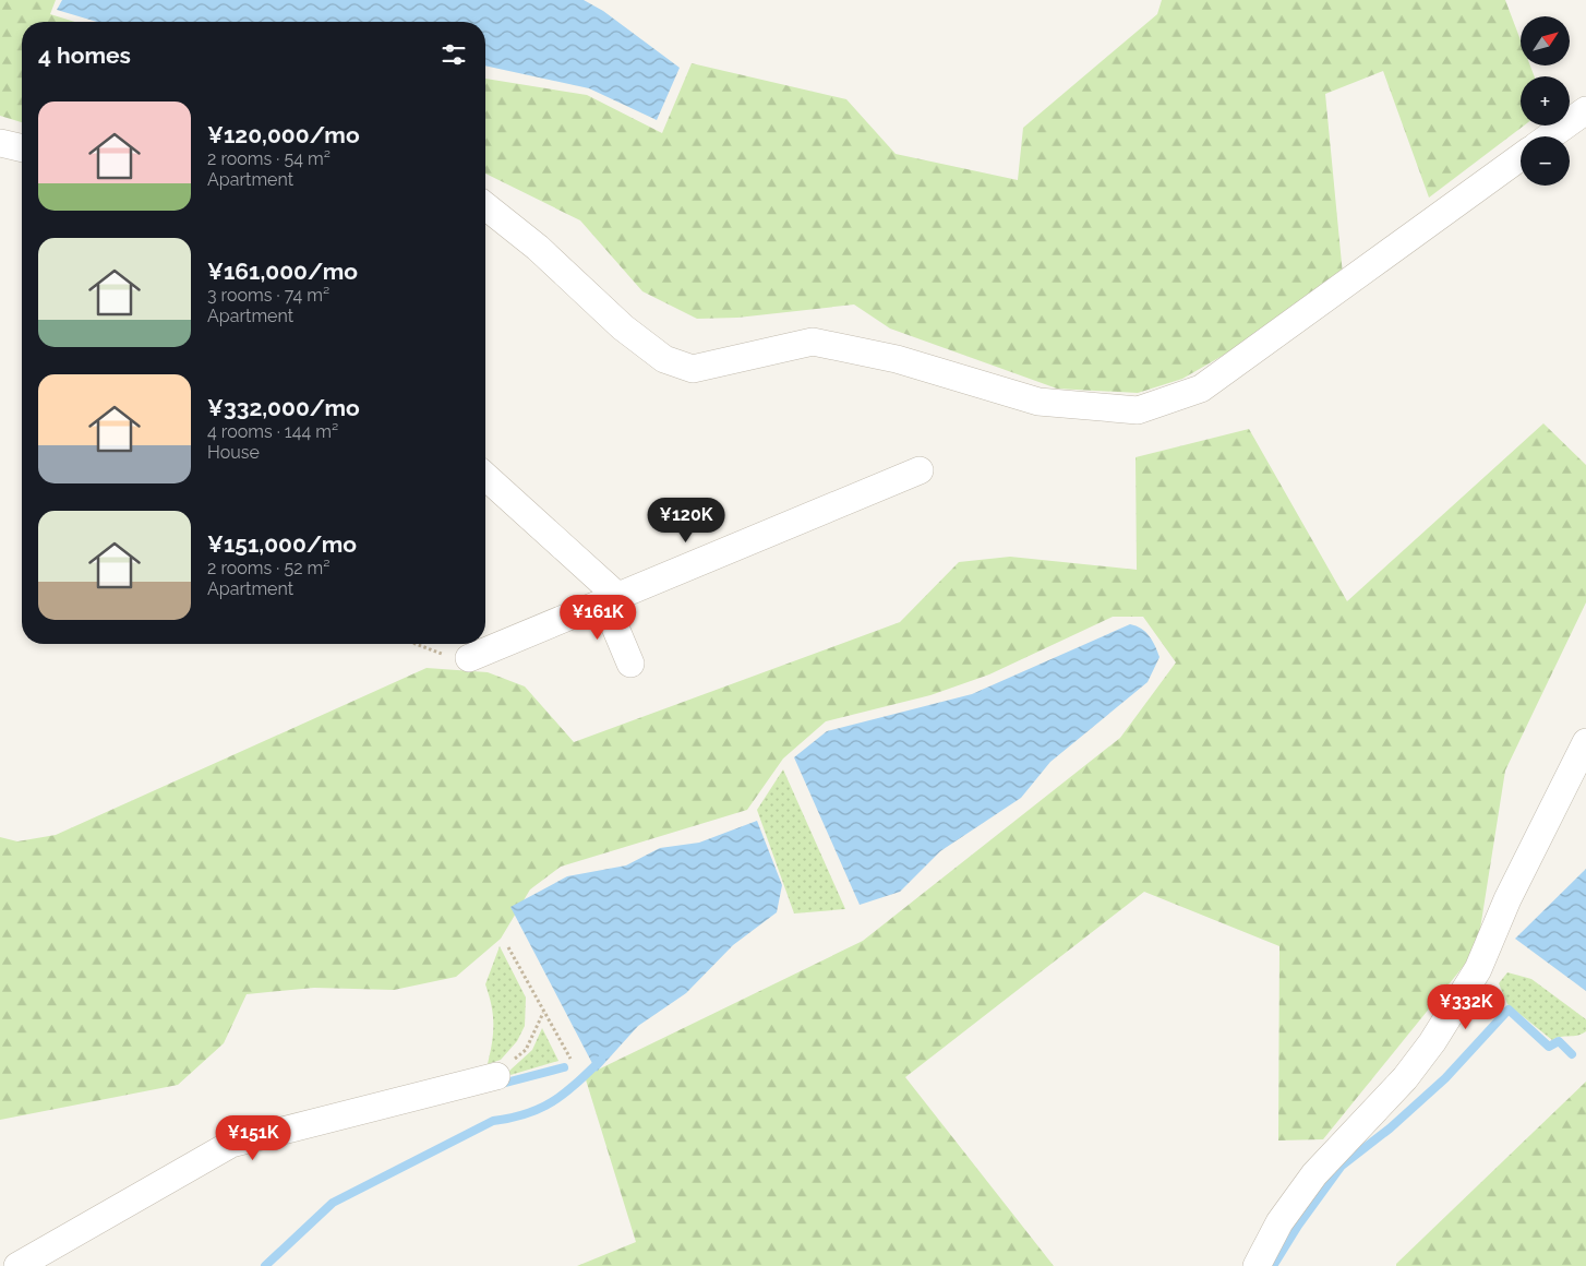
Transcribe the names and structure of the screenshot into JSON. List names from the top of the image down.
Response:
{
  "north": "top right",
  "page": {
    "map_buttons": ["+", "−"],
    "heading": "4 homes",
    "list": [
      {
        "name": "¥120,000/mo",
        "note": "2 rooms · 54 m² · Apartment"
      },
      {
        "name": "¥161,000/mo",
        "note": "3 rooms · 74 m² · Apartment"
      },
      {
        "name": "¥332,000/mo",
        "note": "4 rooms · 144 m² · House"
      },
      {
        "name": "¥151,000/mo",
        "note": "2 rooms · 52 m² · Apartment"
      }
    ],
    "price": [
      "¥120K",
      "¥161K",
      "¥332K",
      "¥151K"
    ]
  }
}
